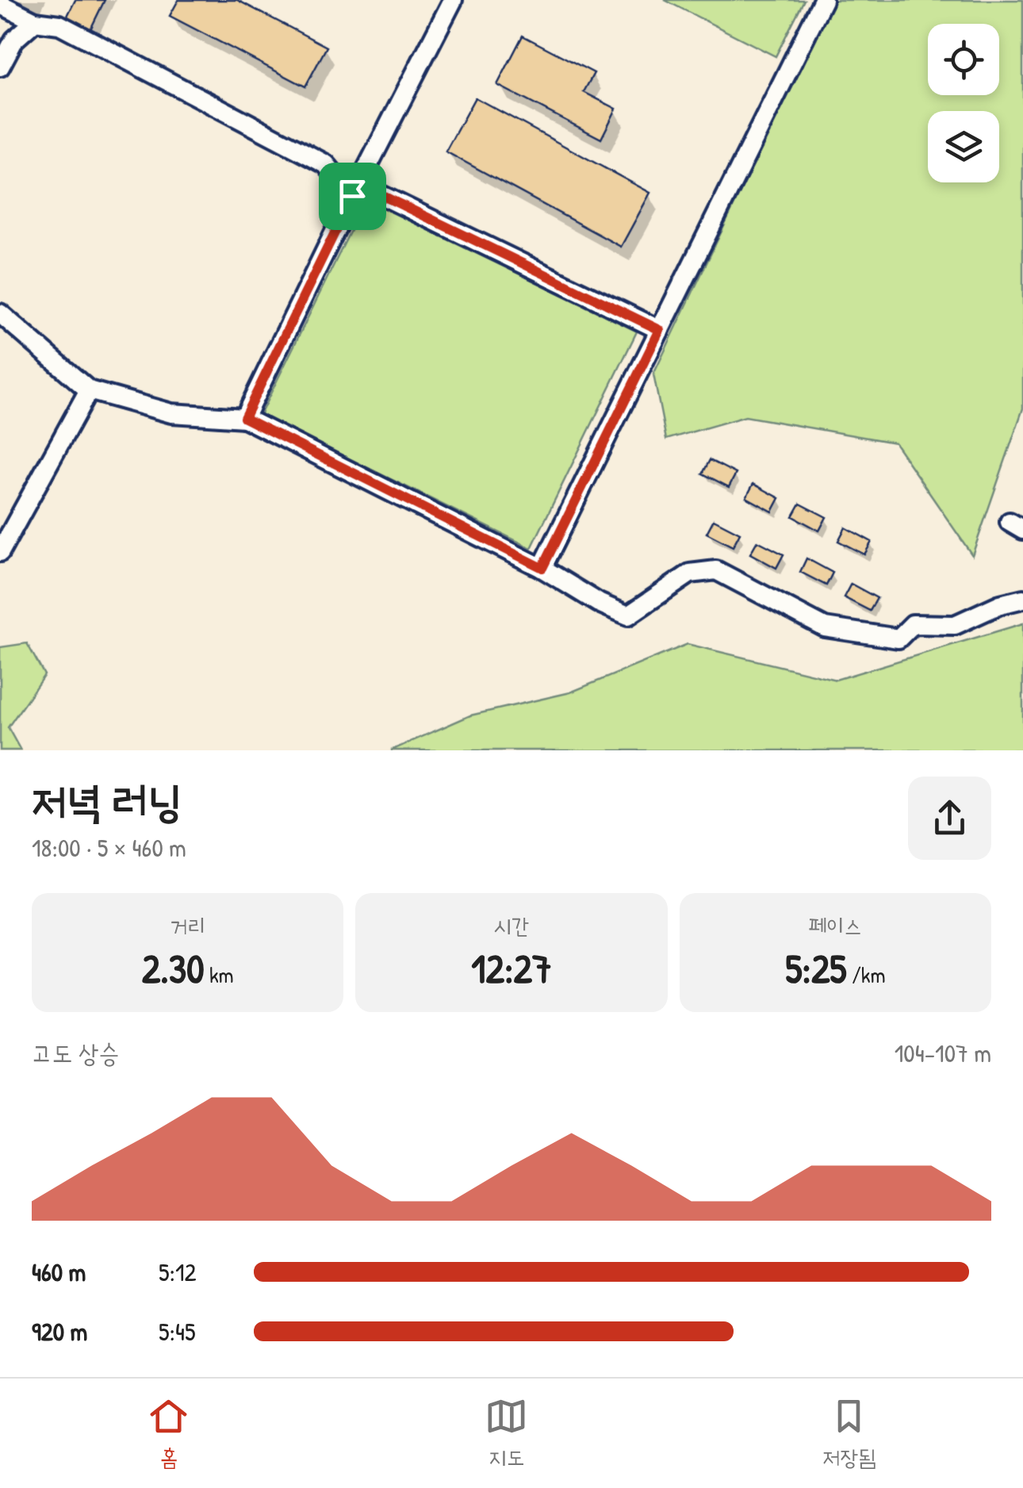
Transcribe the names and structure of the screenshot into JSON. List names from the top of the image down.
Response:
{
  "page": {
    "heading": ["저녁 러닝", "18:00 · 5 × 460 m"],
    "stats": [
      ["거리", "2.30 km"],
      ["시간", "12:27"],
      ["페이스", "5:25 /km"]
    ],
    "chart": ["고도 상승", "104–107 m"],
    "list": [
      {
        "name": "460 m",
        "note": "5:12"
      },
      {
        "name": "920 m",
        "note": "5:45"
      }
    ],
    "tabs": ["홈", "지도", "저장됨"]
  }
}
